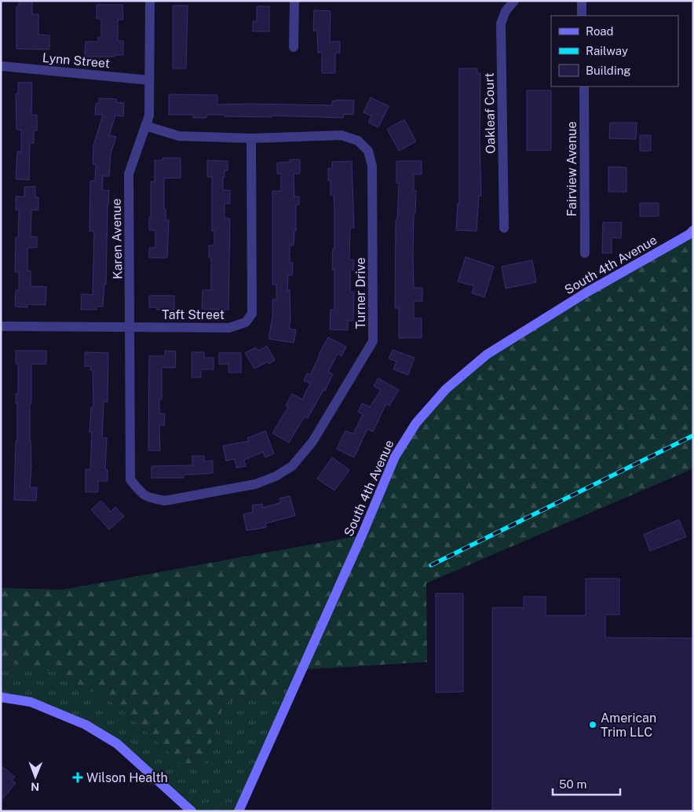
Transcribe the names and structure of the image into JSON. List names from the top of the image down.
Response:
{
  "streets": {
    "street": [
      "Lynn Street",
      "Oakleaf Court",
      "Fairview Avenue",
      "Karen Avenue",
      "South 4th Avenue",
      "Turner Drive",
      "Taft Street"
    ]
  },
  "crossings": [
    ["Lynn Street", "Karen Avenue"],
    ["Karen Avenue", "Turner Drive"],
    ["Karen Avenue", "Taft Street"],
    ["Turner Drive", "Taft Street"]
  ],
  "places": {
    "other": ["American Trim LLC"],
    "health": ["Wilson Health"]
  },
  "legend": ["Road", "Railway", "Building"],
  "scale_bar": "50 m",
  "north": "bottom"
}
